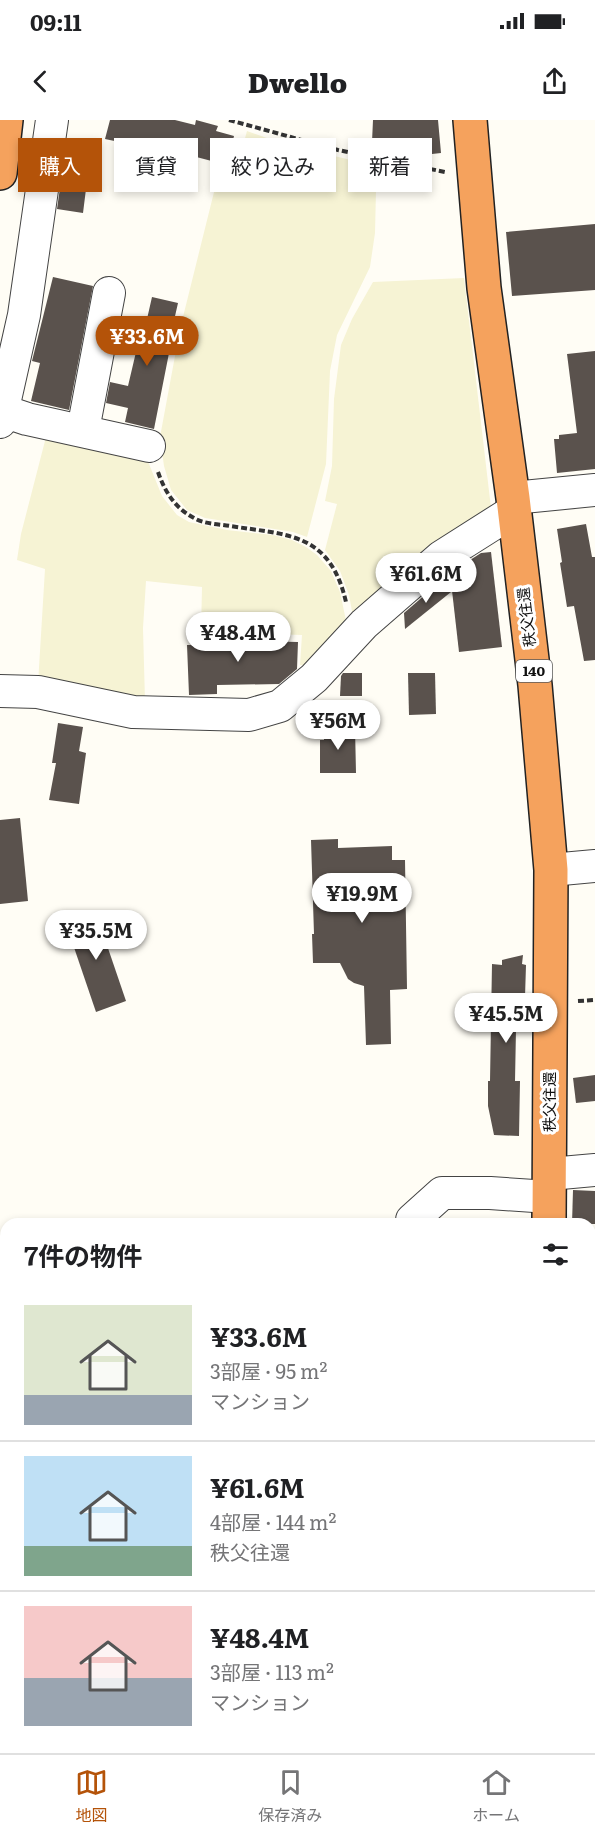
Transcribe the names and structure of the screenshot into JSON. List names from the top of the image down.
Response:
{
  "streets": {
    "highway": ["秩父往還", "140"]
  },
  "page": {
    "status": "09:11",
    "header": "Dwello",
    "chip": [
      "購入",
      "賃貸",
      "絞り込み",
      "新着"
    ],
    "price": [
      "¥33.6M",
      "¥61.6M",
      "¥48.4M",
      "¥56M",
      "¥19.9M",
      "¥35.5M",
      "¥45.5M"
    ],
    "heading": "7件の物件",
    "list": [
      {
        "name": "¥33.6M",
        "note": "3部屋 · 95 m² · マンション"
      },
      {
        "name": "¥61.6M",
        "note": "4部屋 · 144 m² · 秩父往還"
      },
      {
        "name": "¥48.4M",
        "note": "3部屋 · 113 m² · マンション"
      }
    ],
    "tabs": ["地図", "保存済み", "ホーム"]
  }
}
